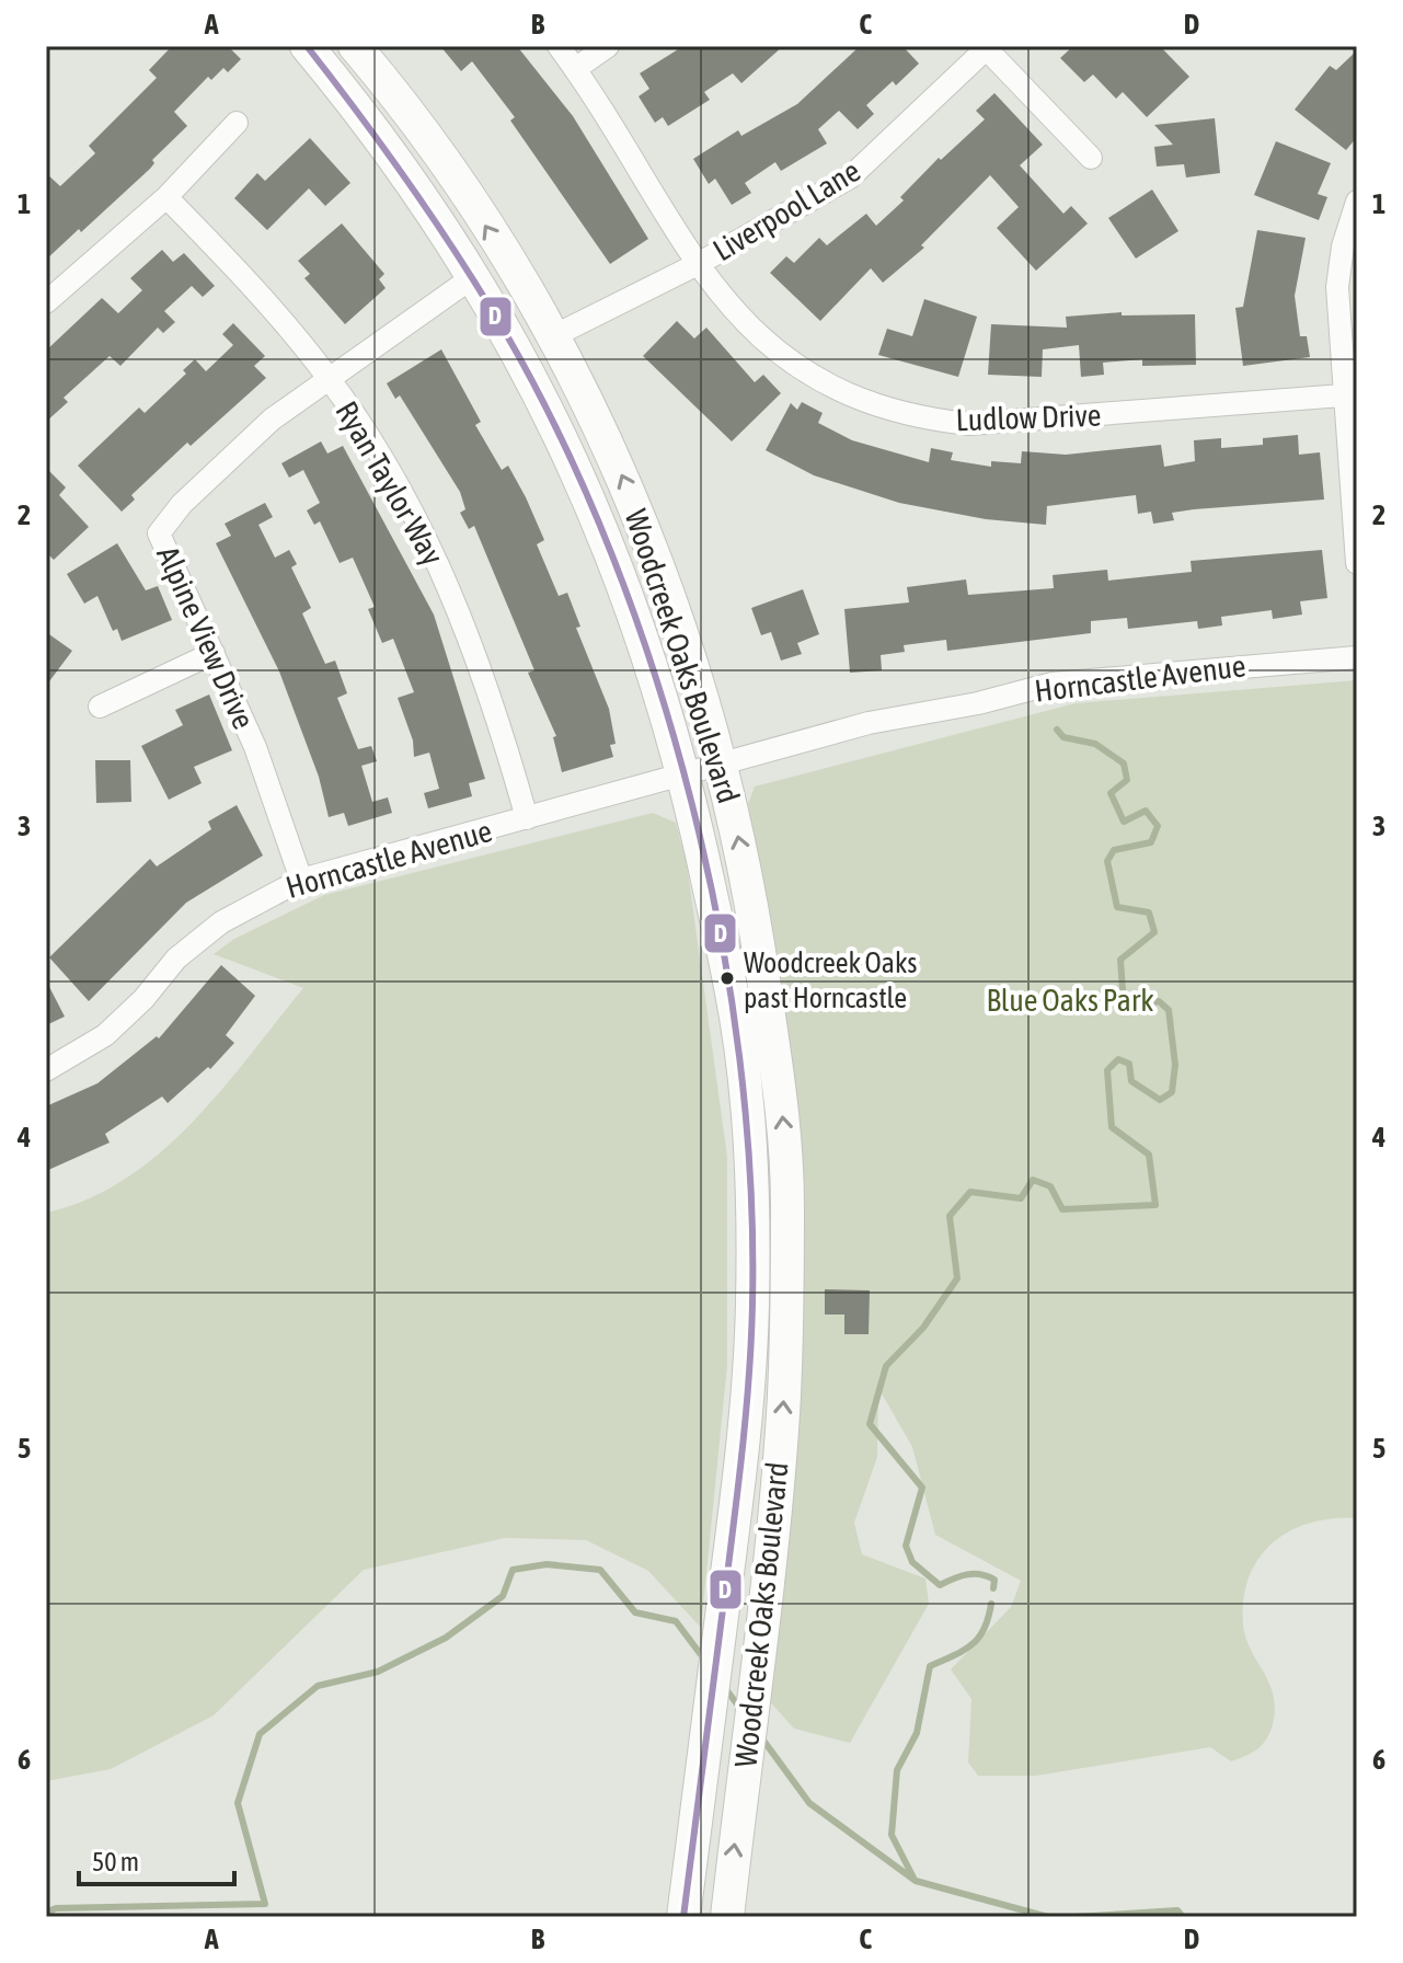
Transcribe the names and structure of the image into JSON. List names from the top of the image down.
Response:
{
  "streets": {
    "main road": ["Woodcreek Oaks Boulevard"],
    "street": [
      "Liverpool Lane",
      "Ludlow Drive",
      "Ryan Taylor Way",
      "Alpine View Drive",
      "Horncastle Avenue"
    ]
  },
  "crossings": [
    ["Liverpool Lane", "Ludlow Drive"],
    ["Liverpool Lane", "Woodcreek Oaks Boulevard"],
    ["Ryan Taylor Way", "Alpine View Drive"],
    ["Ryan Taylor Way", "Horncastle Avenue"],
    ["Alpine View Drive", "Woodcreek Oaks Boulevard"],
    ["Alpine View Drive", "Horncastle Avenue"],
    ["Woodcreek Oaks Boulevard", "Horncastle Avenue"]
  ],
  "parks": ["Blue Oaks Park"],
  "places": ["Woodcreek Oaks past Horncastle"],
  "lines": ["transit line D"],
  "scale_bar": "50 m",
  "grid": {
    "columns": [
      "A",
      "B",
      "C",
      "D"
    ],
    "rows": [
      "1",
      "2",
      "3",
      "4",
      "5",
      "6"
    ]
  }
}
